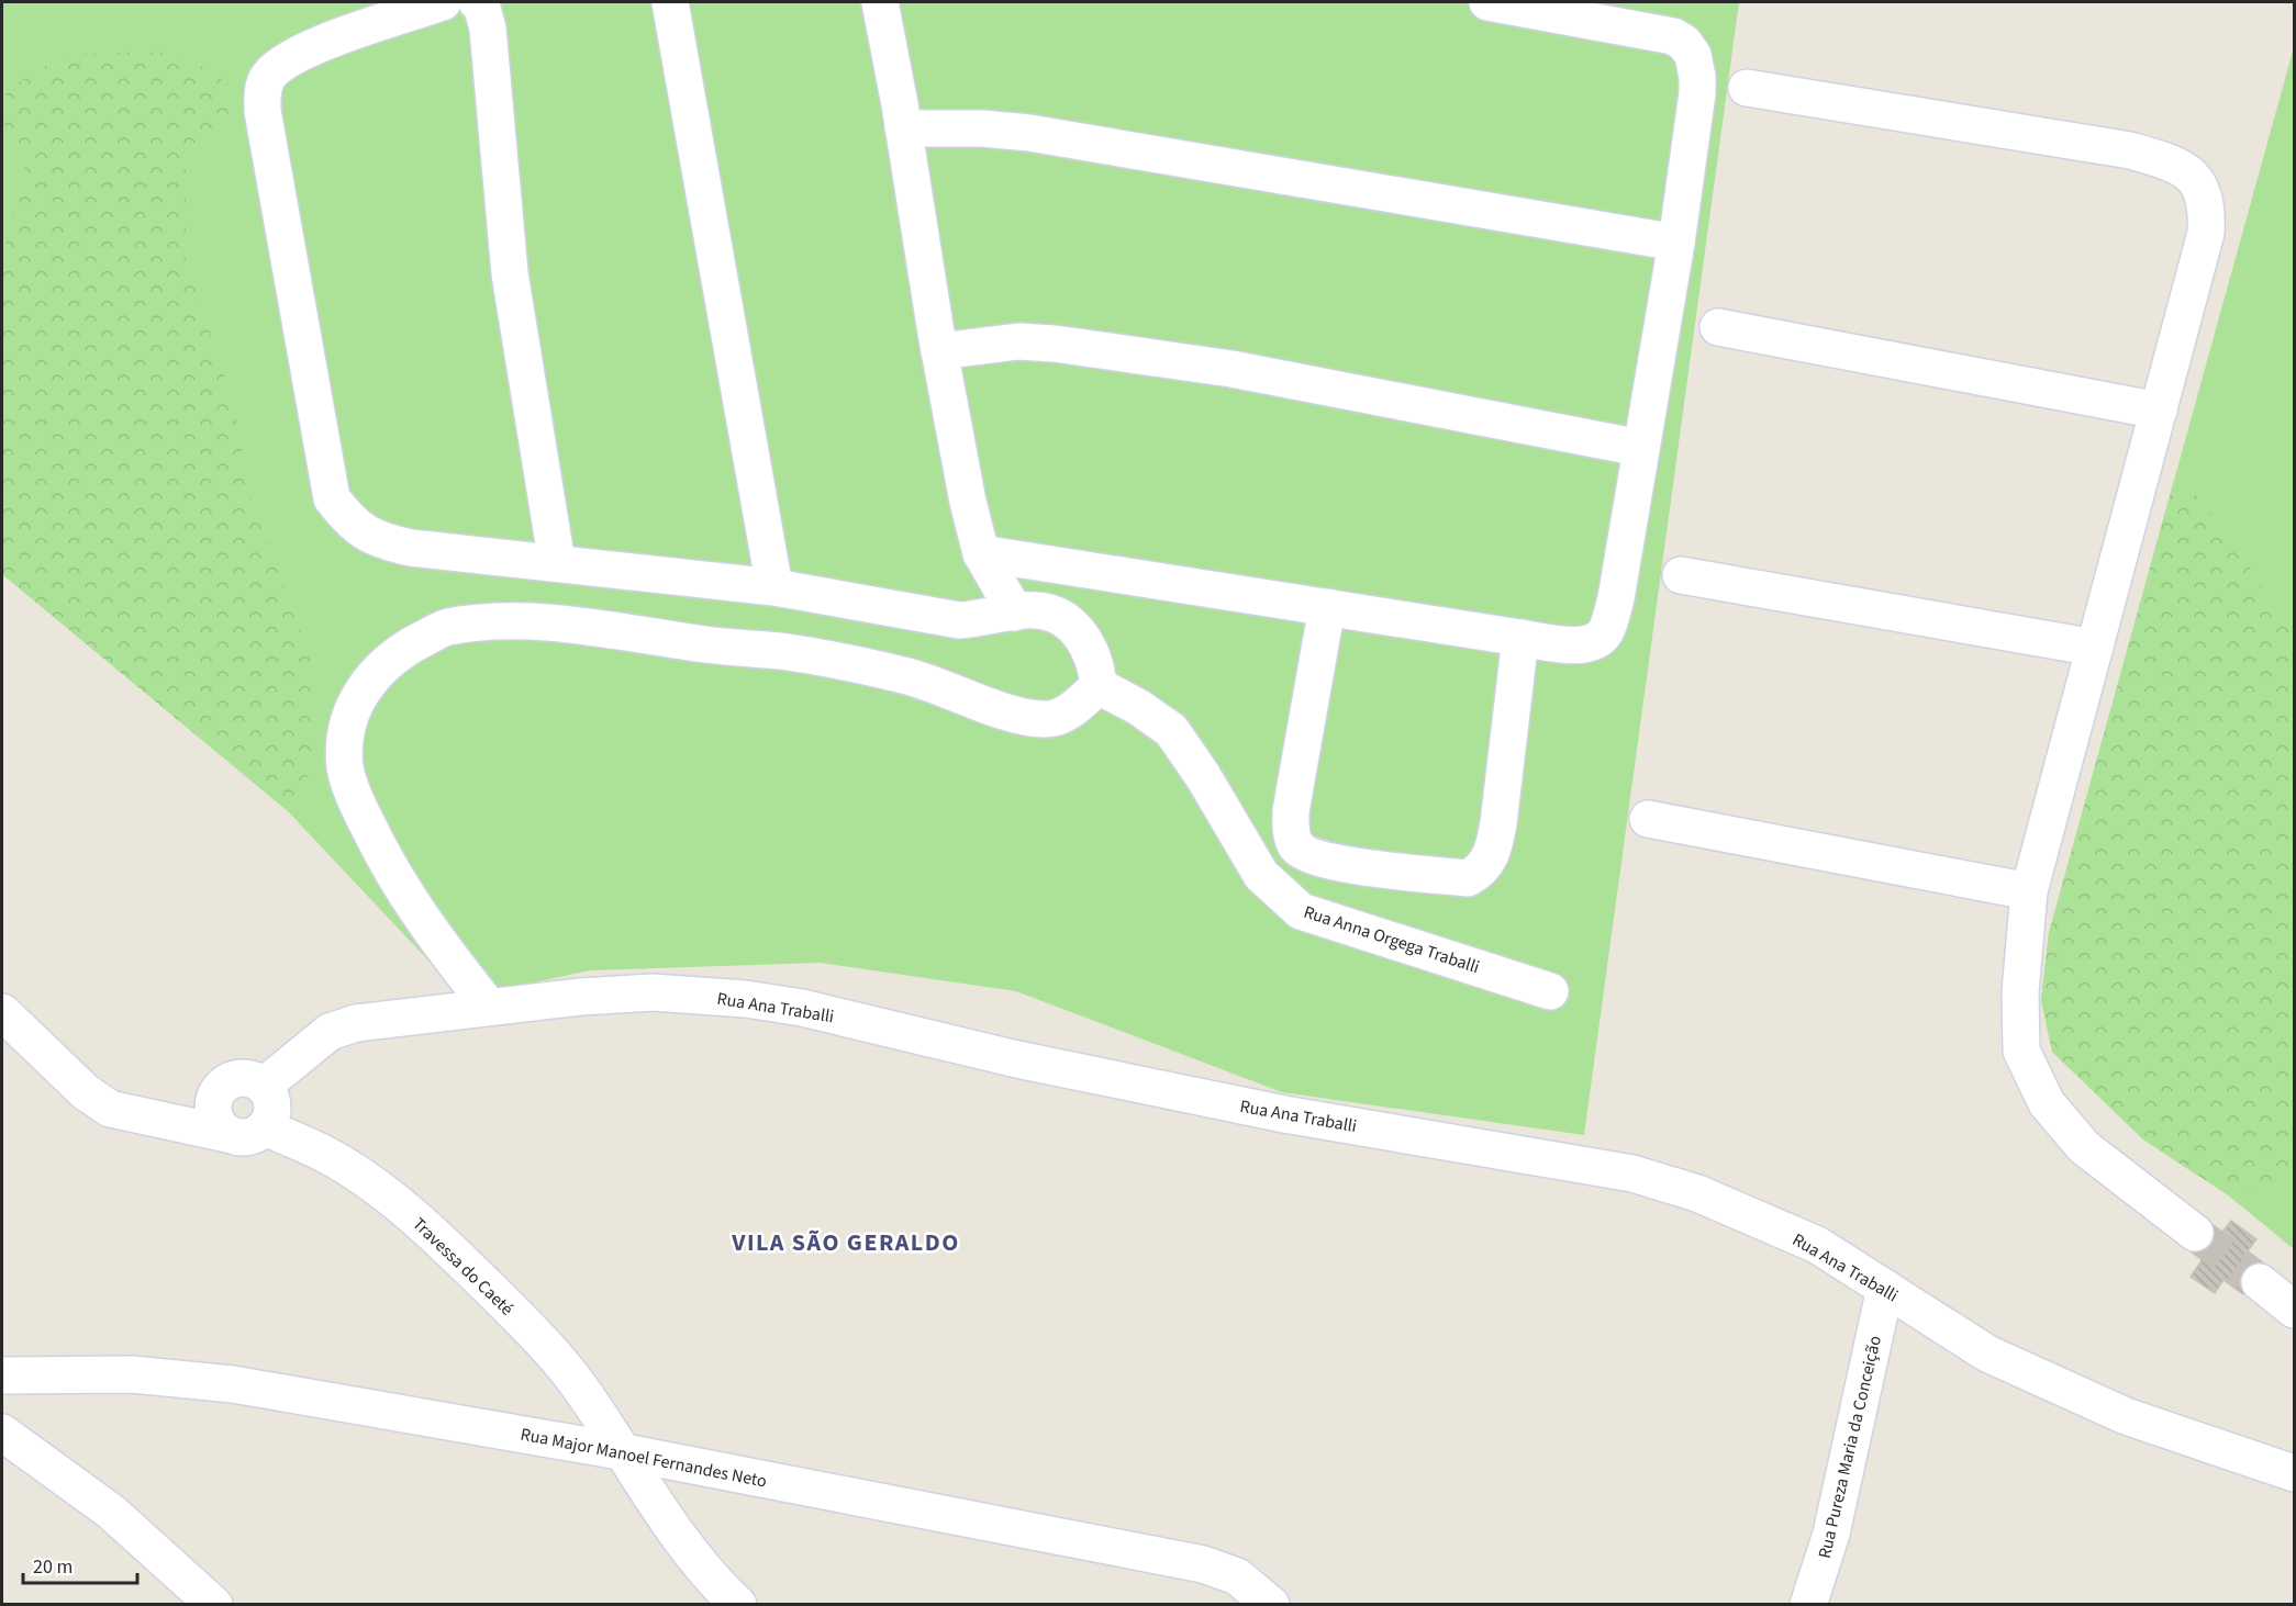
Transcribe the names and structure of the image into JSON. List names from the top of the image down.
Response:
{
  "streets": {
    "street": [
      "Rua Anna Orgega Traballi",
      "Rua Ana Traballi",
      "Travessa do Caeté",
      "Rua Pureza Maria da Conceição",
      "Rua Major Manoel Fernandes Neto"
    ]
  },
  "crossings": [
    ["Rua Ana Traballi", "Travessa do Caeté"],
    ["Rua Ana Traballi", "Rua Pureza Maria da Conceição"],
    ["Travessa do Caeté", "Rua Major Manoel Fernandes Neto"]
  ],
  "districts": ["VILA SÃO GERALDO"],
  "scale_bar": "20 m"
}
